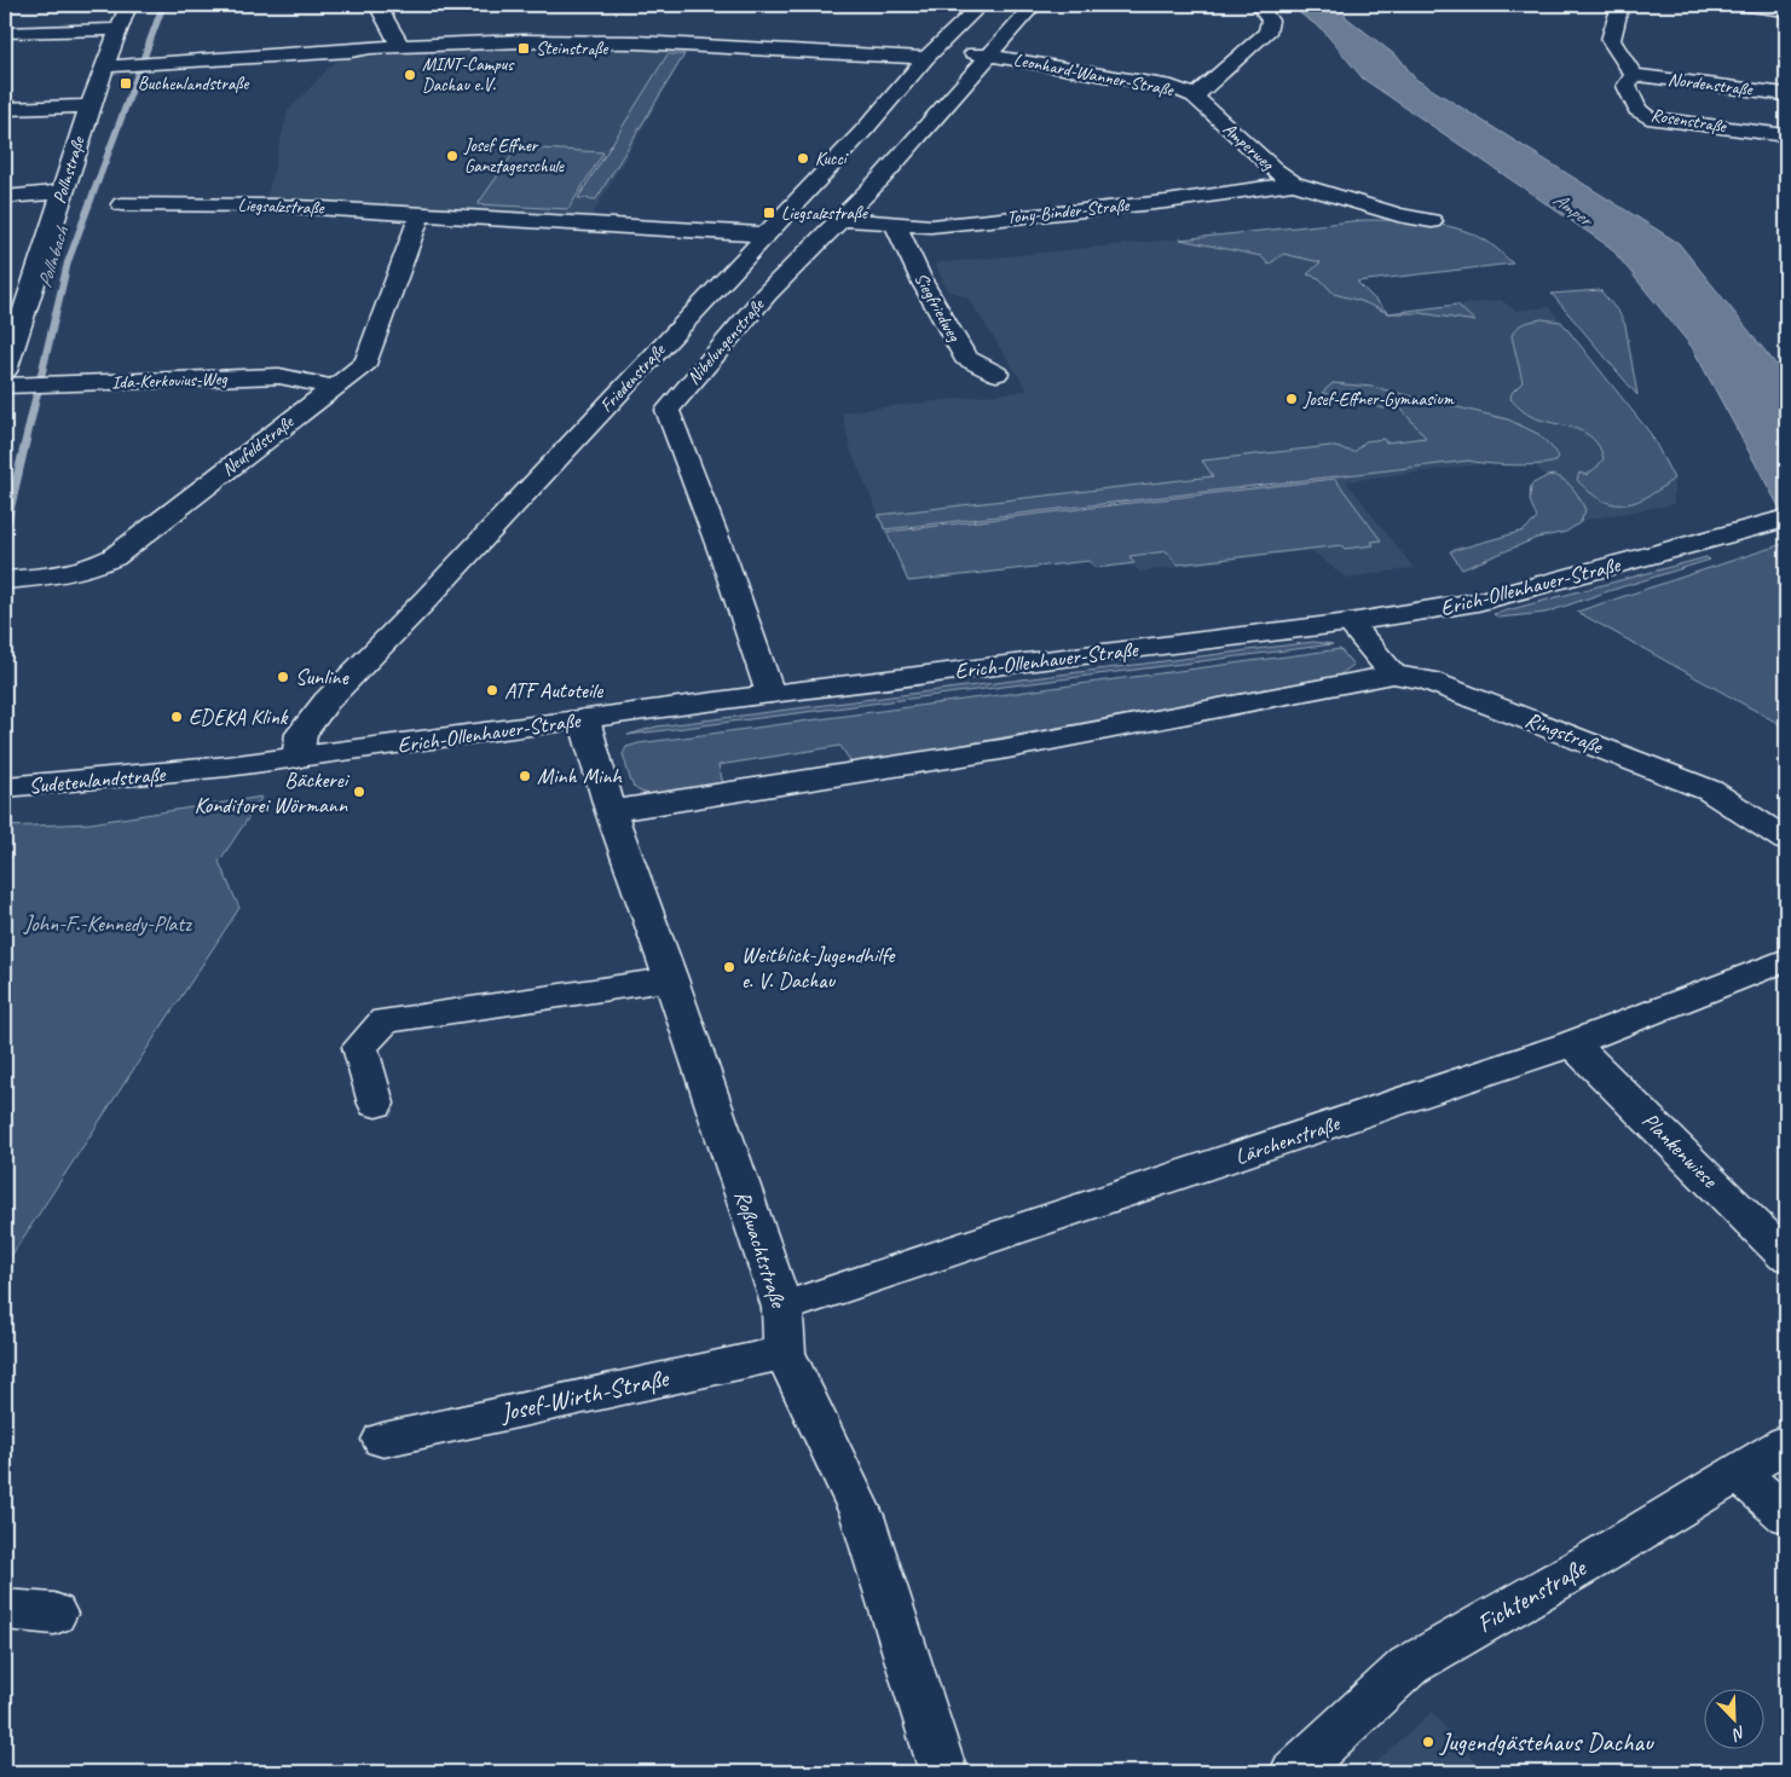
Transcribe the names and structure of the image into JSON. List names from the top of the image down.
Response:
{
  "streets": {
    "street": [
      "Leonhard-Wanner-Straße",
      "Nordenstraße",
      "Rosenstraße",
      "Amperweg",
      "Pollnstraße",
      "Liegsalzstraße",
      "Tony-Binder-Straße",
      "Siegfriedweg",
      "Nibelungenstraße",
      "Friedenstraße",
      "Ida-Kerkovius-Weg",
      "Neufeldstraße",
      "Erich-Ollenhauer-Straße",
      "Ringstraße",
      "Sudetenlandstraße",
      "Lärchenstraße",
      "Plankenwiese",
      "Roßwachtstraße",
      "Josef-Wirth-Straße",
      "Fichtenstraße"
    ]
  },
  "crossings": [
    ["Leonhard-Wanner-Straße", "Amperweg"],
    ["Leonhard-Wanner-Straße", "Nibelungenstraße"],
    ["Nordenstraße", "Rosenstraße"],
    ["Amperweg", "Tony-Binder-Straße"],
    ["Pollnstraße", "Ida-Kerkovius-Weg"],
    ["Liegsalzstraße", "Friedenstraße"],
    ["Liegsalzstraße", "Neufeldstraße"],
    ["Tony-Binder-Straße", "Siegfriedweg"],
    ["Tony-Binder-Straße", "Nibelungenstraße"],
    ["Nibelungenstraße", "Erich-Ollenhauer-Straße"],
    ["Friedenstraße", "Erich-Ollenhauer-Straße"],
    ["Friedenstraße", "Sudetenlandstraße"],
    ["Ida-Kerkovius-Weg", "Neufeldstraße"],
    ["Erich-Ollenhauer-Straße", "Sudetenlandstraße"],
    ["Erich-Ollenhauer-Straße", "Roßwachtstraße"],
    ["Lärchenstraße", "Plankenwiese"],
    ["Lärchenstraße", "Roßwachtstraße"],
    ["Roßwachtstraße", "Josef-Wirth-Straße"]
  ],
  "water": ["Amper", "Pollnbach"],
  "parks": ["John-F.-Kennedy-Platz"],
  "places": {
    "transit": ["Steinstraße", "Buchenlandstraße", "Liegsalzstraße"],
    "other": [
      "MINT-Campus Dachau e.V.",
      "Josef Effner Ganztagesschule",
      "Kucci",
      "Josef-Effner-Gymnasium",
      "Sunline",
      "ATF Autoteile",
      "EDEKA Klink",
      "Minh Minh",
      "Bäckerei Konditorei Wörmann",
      "Weitblick-Jugendhilfe e. V. Dachau",
      "Jugendgästehaus Dachau"
    ]
  },
  "north": "bottom right"
}
